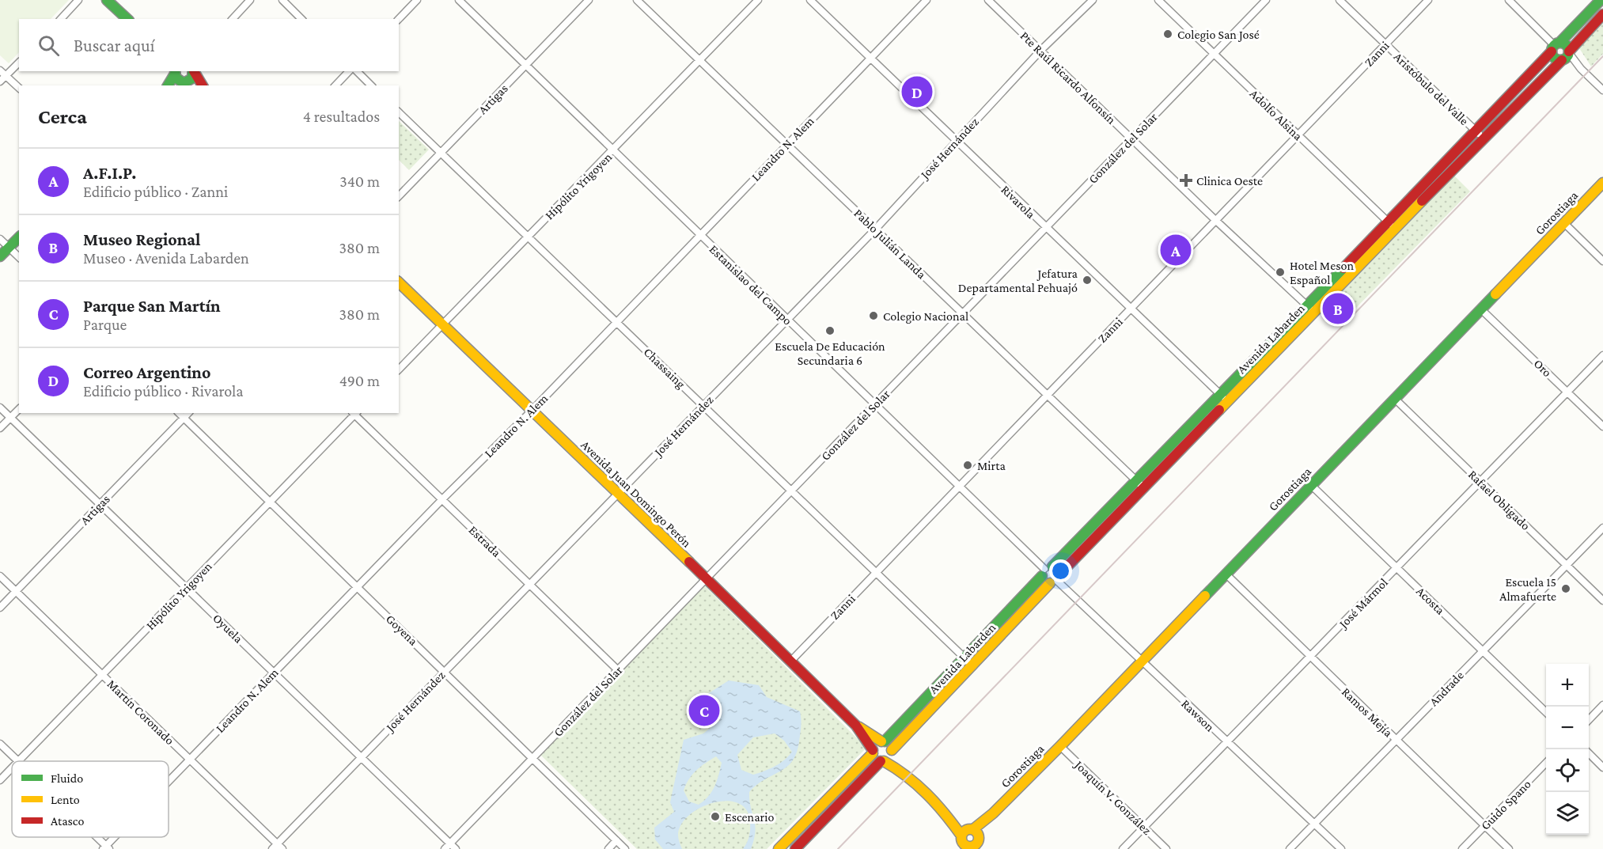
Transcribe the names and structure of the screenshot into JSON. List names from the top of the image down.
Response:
{
  "streets": {
    "main road": ["Gorostiaga", "Avenida Labarden", "Avenida Juan Domingo Perón"],
    "street": [
      "Zanni",
      "Pte Raúl Ricardo Alfonsín",
      "Aristóbulo del Valle",
      "Artigas",
      "Adolfo Alsina",
      "José Hernández",
      "González del Solar",
      "Leandro N. Alem",
      "Hipólito Yrigoyen",
      "Rivarola",
      "Pablo Julián Landa",
      "Estanislao del Campo",
      "Chassaing",
      "Oro",
      "Rafael Obligado",
      "Estrada",
      "Acosta",
      "José Mármol",
      "Oyuela",
      "Goyena",
      "Andrade",
      "Martín Coronado",
      "Ramos Mejía",
      "Rawson",
      "Joaquín V. González",
      "Guido Spano"
    ]
  },
  "crossings": [
    ["Zanni", "Pte Raúl Ricardo Alfonsín"],
    ["Zanni", "Aristóbulo del Valle"],
    ["Zanni", "Adolfo Alsina"],
    ["Zanni", "Rivarola"],
    ["Zanni", "Pablo Julián Landa"],
    ["Zanni", "Estanislao del Campo"],
    ["Zanni", "Chassaing"],
    ["Zanni", "Avenida Juan Domingo Perón"],
    ["Pte Raúl Ricardo Alfonsín", "José Hernández"],
    ["Pte Raúl Ricardo Alfonsín", "González del Solar"],
    ["Pte Raúl Ricardo Alfonsín", "Avenida Labarden"],
    ["Aristóbulo del Valle", "Avenida Labarden"],
    ["Artigas", "Estanislao del Campo"],
    ["Artigas", "Chassaing"],
    ["Artigas", "Oyuela"],
    ["Artigas", "Goyena"],
    ["Artigas", "Martín Coronado"],
    ["Adolfo Alsina", "González del Solar"],
    ["Adolfo Alsina", "Avenida Labarden"],
    ["José Hernández", "Rivarola"],
    ["José Hernández", "Pablo Julián Landa"],
    ["José Hernández", "Estanislao del Campo"],
    ["José Hernández", "Chassaing"],
    ["José Hernández", "Avenida Juan Domingo Perón"],
    ["José Hernández", "Estrada"],
    ["José Hernández", "Oyuela"],
    ["José Hernández", "Goyena"],
    ["José Hernández", "Martín Coronado"],
    ["González del Solar", "Rivarola"],
    ["González del Solar", "Pablo Julián Landa"],
    ["González del Solar", "Estanislao del Campo"],
    ["González del Solar", "Chassaing"],
    ["González del Solar", "Avenida Juan Domingo Perón"],
    ["González del Solar", "Estrada"],
    ["González del Solar", "Oyuela"],
    ["González del Solar", "Goyena"],
    ["Leandro N. Alem", "Rivarola"],
    ["Leandro N. Alem", "Pablo Julián Landa"],
    ["Leandro N. Alem", "Estanislao del Campo"],
    ["Leandro N. Alem", "Chassaing"],
    ["Leandro N. Alem", "Avenida Juan Domingo Perón"],
    ["Leandro N. Alem", "Estrada"],
    ["Leandro N. Alem", "Oyuela"],
    ["Leandro N. Alem", "Goyena"],
    ["Leandro N. Alem", "Martín Coronado"],
    ["Hipólito Yrigoyen", "Pablo Julián Landa"],
    ["Hipólito Yrigoyen", "Estanislao del Campo"],
    ["Hipólito Yrigoyen", "Chassaing"],
    ["Hipólito Yrigoyen", "Avenida Juan Domingo Perón"],
    ["Hipólito Yrigoyen", "Estrada"],
    ["Hipólito Yrigoyen", "Oyuela"],
    ["Hipólito Yrigoyen", "Goyena"],
    ["Hipólito Yrigoyen", "Martín Coronado"],
    ["Rivarola", "Avenida Labarden"],
    ["Gorostiaga", "Oro"],
    ["Gorostiaga", "Rafael Obligado"],
    ["Gorostiaga", "Acosta"],
    ["Gorostiaga", "Ramos Mejía"],
    ["Gorostiaga", "Rawson"],
    ["Gorostiaga", "Joaquín V. González"],
    ["Pablo Julián Landa", "Avenida Labarden"],
    ["Estanislao del Campo", "Avenida Labarden"],
    ["Avenida Labarden", "Chassaing"],
    ["Avenida Labarden", "Avenida Juan Domingo Perón"],
    ["Avenida Labarden", "Rawson"],
    ["Oro", "José Mármol"],
    ["Rafael Obligado", "José Mármol"],
    ["Rafael Obligado", "Andrade"],
    ["Acosta", "José Mármol"],
    ["Acosta", "Andrade"],
    ["José Mármol", "Ramos Mejía"],
    ["José Mármol", "Rawson"],
    ["José Mármol", "Joaquín V. González"],
    ["Andrade", "Ramos Mejía"],
    ["Andrade", "Rawson"],
    ["Ramos Mejía", "Guido Spano"]
  ],
  "places": {
    "other": [
      "Colegio San José",
      "Hotel Meson Español",
      "Jefatura Departamental Pehuajó",
      "Colegio Nacional",
      "Escuela De Educación Secundaria 6",
      "Mirta",
      "Escuela 15 Almafuerte",
      "Escenario"
    ],
    "health": ["Clinica Oeste"]
  },
  "legend": ["Fluido", "Lento", "Atasco"],
  "page": {
    "search": "Buscar aquí",
    "pins": [
      "D",
      "A",
      "B",
      "C"
    ],
    "heading": ["Cerca", "4 resultados"],
    "list": [
      {
        "mark": "A",
        "name": "A.F.I.P.",
        "note": "Edificio público · Zanni",
        "value": "340 m"
      },
      {
        "mark": "B",
        "name": "Museo Regional",
        "note": "Museo · Avenida Labarden",
        "value": "380 m"
      },
      {
        "mark": "C",
        "name": "Parque San Martín",
        "note": "Parque",
        "value": "380 m"
      },
      {
        "mark": "D",
        "name": "Correo Argentino",
        "note": "Edificio público · Rivarola",
        "value": "490 m"
      }
    ],
    "map_buttons": ["+", "−"]
  }
}
